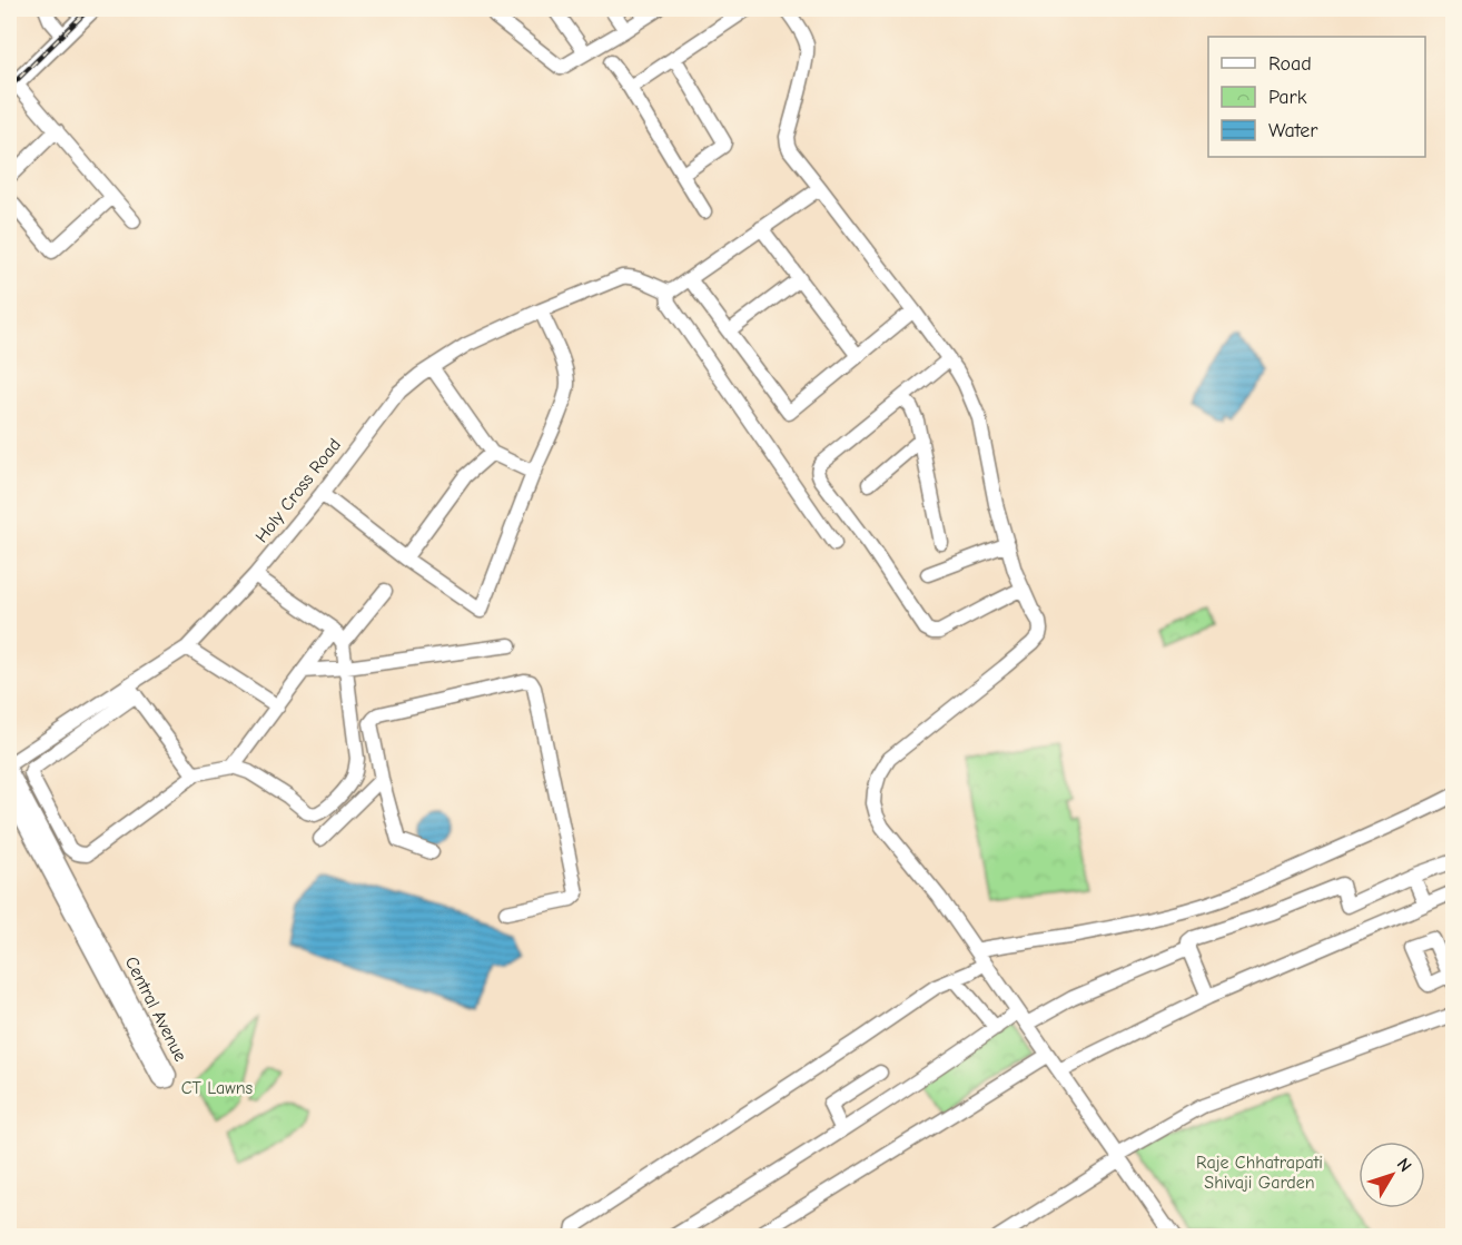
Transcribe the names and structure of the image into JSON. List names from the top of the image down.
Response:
{
  "streets": {
    "street": ["Holy Cross Road", "Central Avenue"]
  },
  "crossings": [
    ["Holy Cross Road", "Central Avenue"]
  ],
  "parks": ["CT Lawns", "Raje Chhatrapati Shivaji Garden"],
  "legend": ["Road", "Park", "Water"],
  "north": "top right"
}
